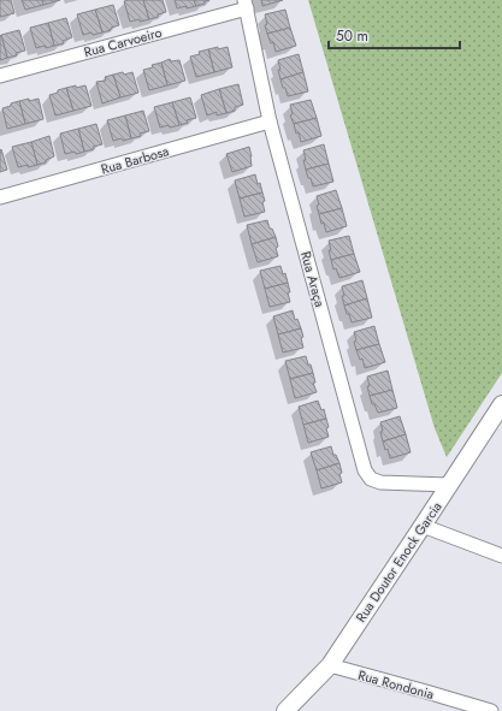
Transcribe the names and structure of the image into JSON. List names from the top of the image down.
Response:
{
  "streets": {
    "street": [
      "Rua Carvoeiro",
      "Rua Barbosa",
      "Rua Araça",
      "Rua Doutor Enock Garcia",
      "Rua Rondonia"
    ]
  },
  "crossings": [
    ["Rua Carvoeiro", "Rua Araça"],
    ["Rua Barbosa", "Rua Araça"],
    ["Rua Araça", "Rua Doutor Enock Garcia"],
    ["Rua Doutor Enock Garcia", "Rua Rondonia"]
  ],
  "scale_bar": "50 m"
}
